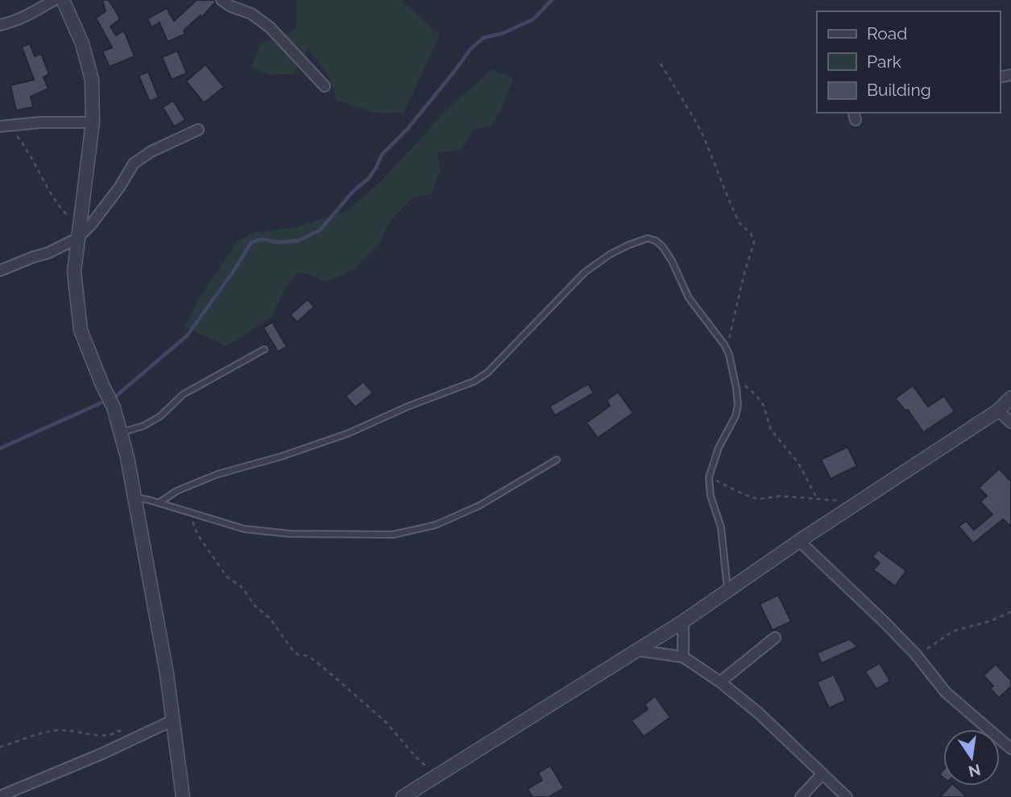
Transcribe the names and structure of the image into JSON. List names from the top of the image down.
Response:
{
  "legend": ["Road", "Park", "Building"],
  "north": "bottom"
}
